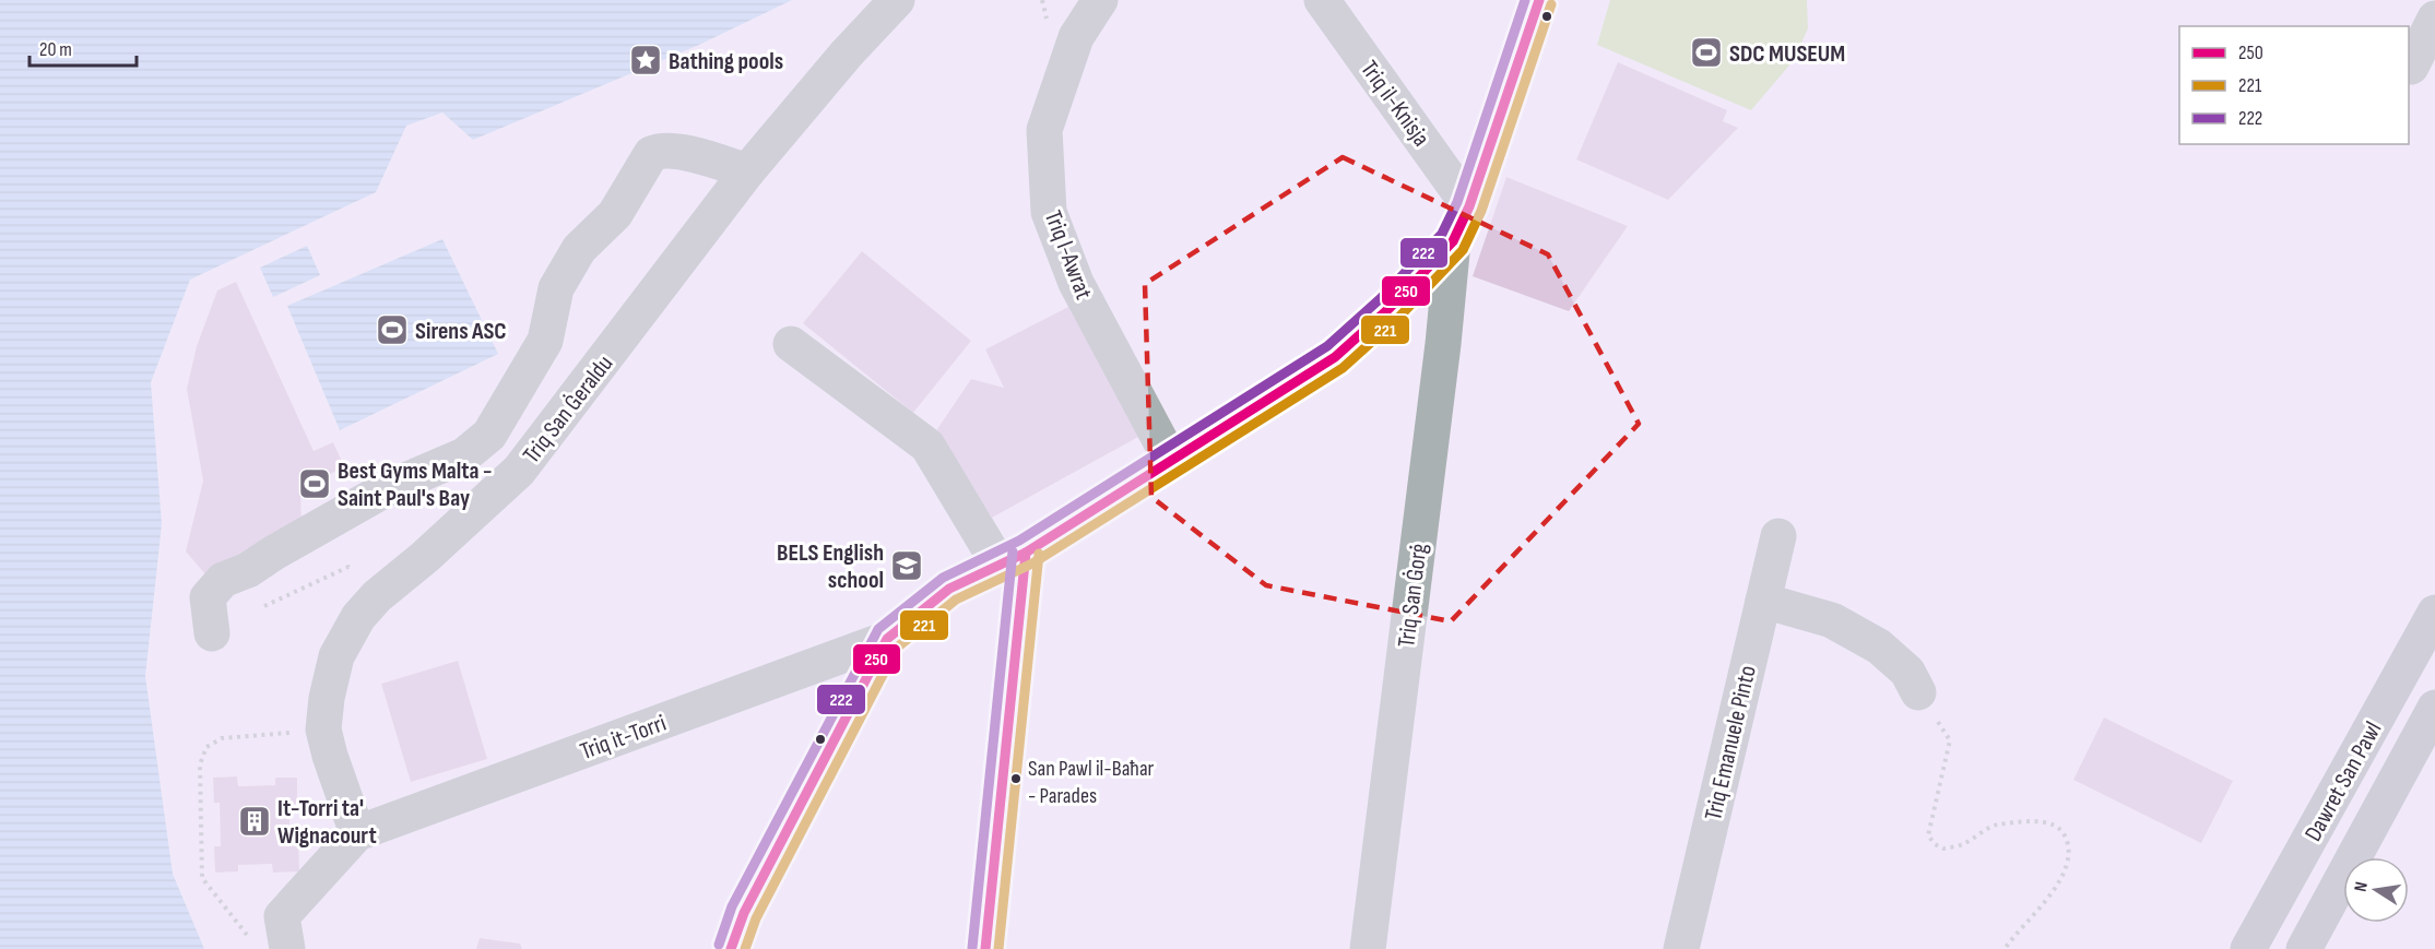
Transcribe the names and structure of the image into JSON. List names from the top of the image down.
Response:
{
  "streets": {
    "highway": ["Dawret San Pawl"],
    "street": [
      "Triq il-Knisja",
      "Triq l-Awrat",
      "Triq San Ġeraldu",
      "Triq San Ġorġ",
      "Triq it-Torri",
      "Triq Emanuele Pinto"
    ]
  },
  "crossings": [
    ["Triq San Ġeraldu", "Triq it-Torri"]
  ],
  "places": {
    "sports": ["SDC MUSEUM", "Sirens ASC", "Best Gyms Malta - Saint Paul's Bay"],
    "place": ["Bathing pools"],
    "school or university": ["BELS English school"],
    "other": ["San Pawl il-Baħar - Parades"],
    "building": ["It-Torri ta' Wignacourt"]
  },
  "lines": ["transit line 250", "transit line 222", "transit line 221"],
  "legend": ["250", "221", "222"],
  "scale_bar": "20 m",
  "north": "left"
}
